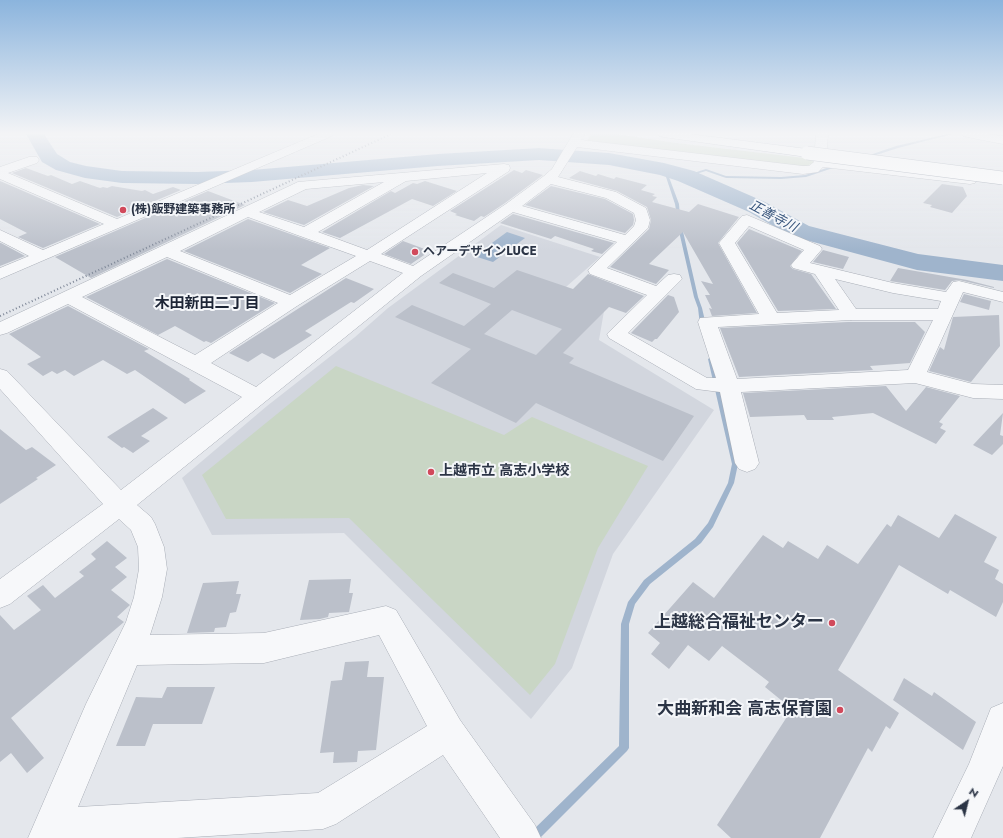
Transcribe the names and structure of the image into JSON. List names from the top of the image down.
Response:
{
  "districts": ["木田新田二丁目"],
  "water": ["正善寺川"],
  "places": [
    "(株)飯野建築事務所",
    "ヘアーデザインLUCE",
    "上越市立 高志小学校",
    "上越総合福祉センター",
    "大曲新和会 高志保育園"
  ],
  "north": "top right"
}
